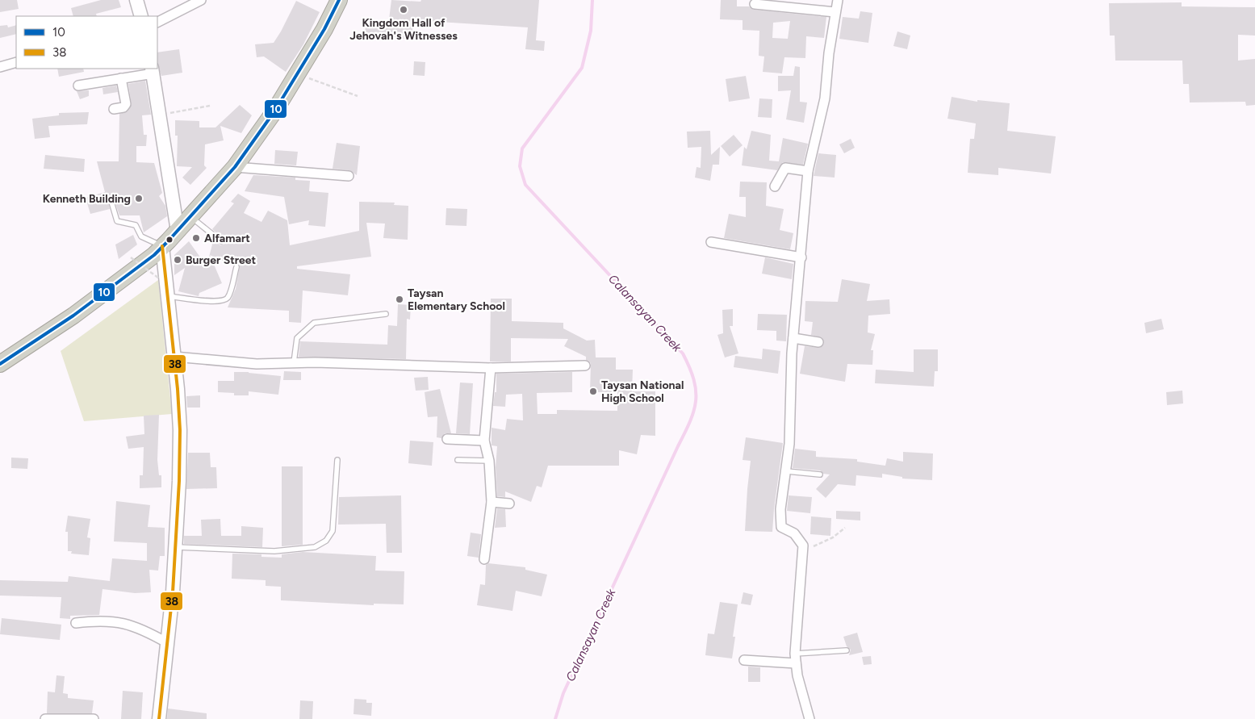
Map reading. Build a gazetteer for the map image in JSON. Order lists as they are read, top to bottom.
{
  "water": ["Calansayan Creek"],
  "places": [
    "Kingdom Hall of Jehovah's Witnesses",
    "Kenneth Building",
    "Alfamart",
    "Burger Street",
    "Taysan Elementary School",
    "Taysan National High School"
  ],
  "lines": ["transit line 10", "transit line 38"],
  "legend": ["10", "38"]
}
